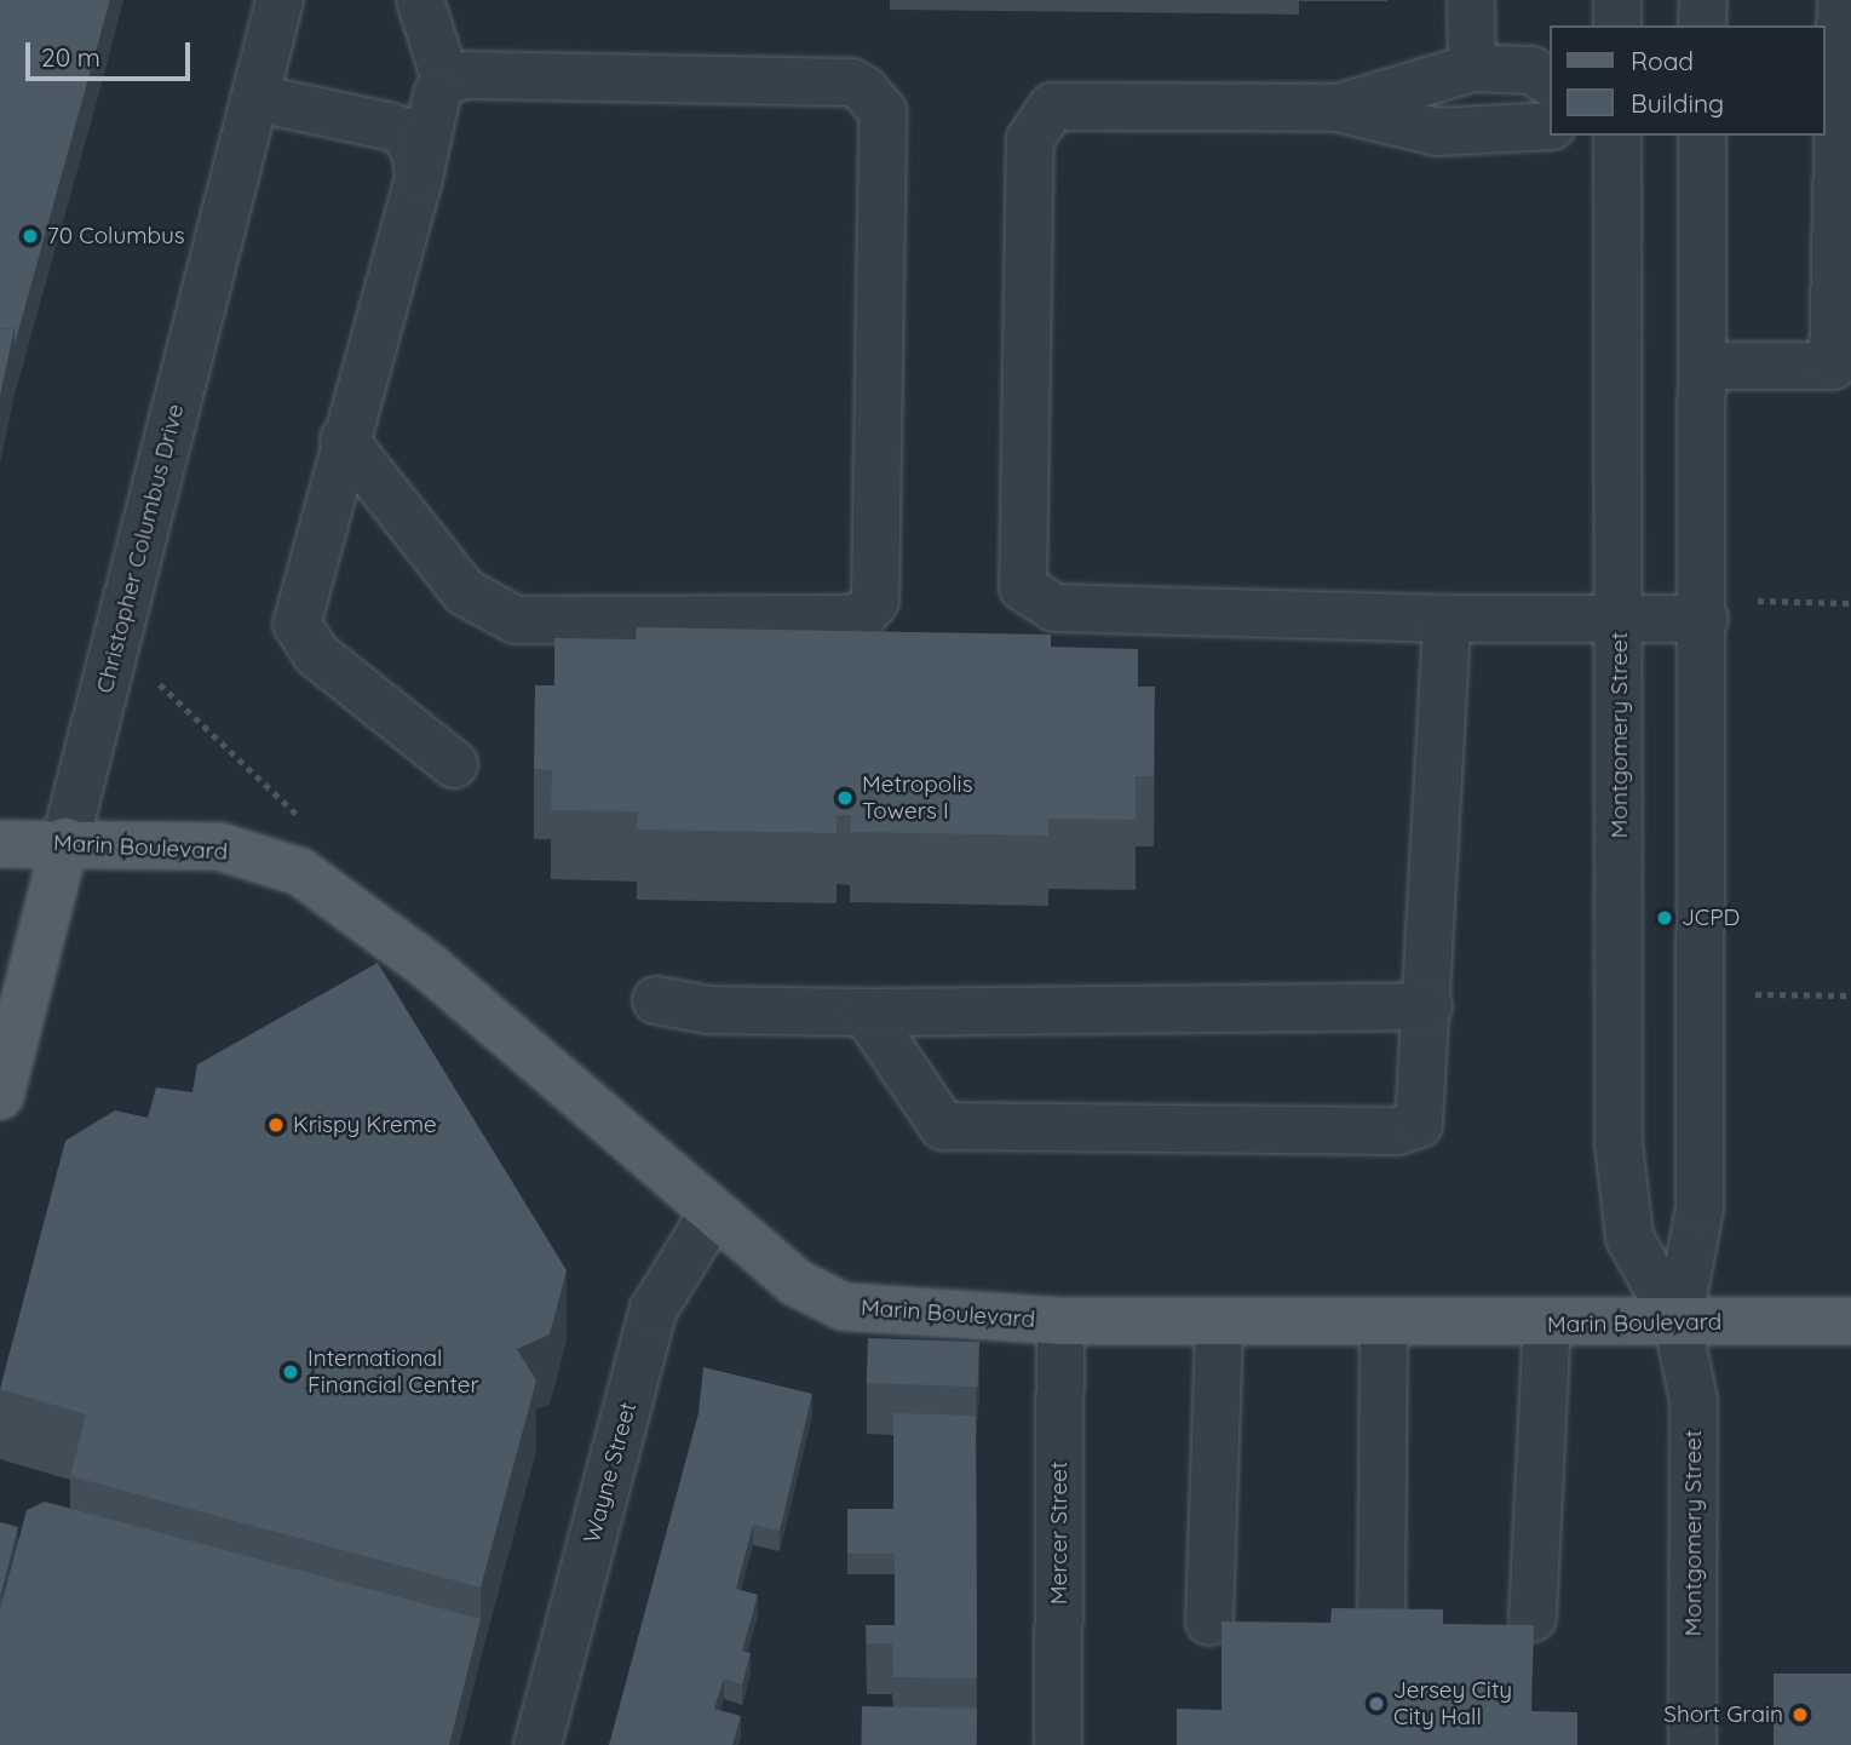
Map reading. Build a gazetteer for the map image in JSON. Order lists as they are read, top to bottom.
{
  "streets": {
    "main road": ["Christopher Columbus Drive", "Marin Boulevard"],
    "street": ["Montgomery Street", "Wayne Street", "Mercer Street"]
  },
  "crossings": [
    ["Christopher Columbus Drive", "Marin Boulevard"],
    ["Montgomery Street", "Marin Boulevard"],
    ["Marin Boulevard", "Wayne Street"],
    ["Marin Boulevard", "Mercer Street"]
  ],
  "places": [
    "70 Columbus",
    "Metropolis Towers I",
    "JCPD",
    "Krispy Kreme",
    "International Financial Center",
    "Jersey City City Hall",
    "Short Grain"
  ],
  "legend": ["Road", "Building"],
  "scale_bar": "20 m"
}
